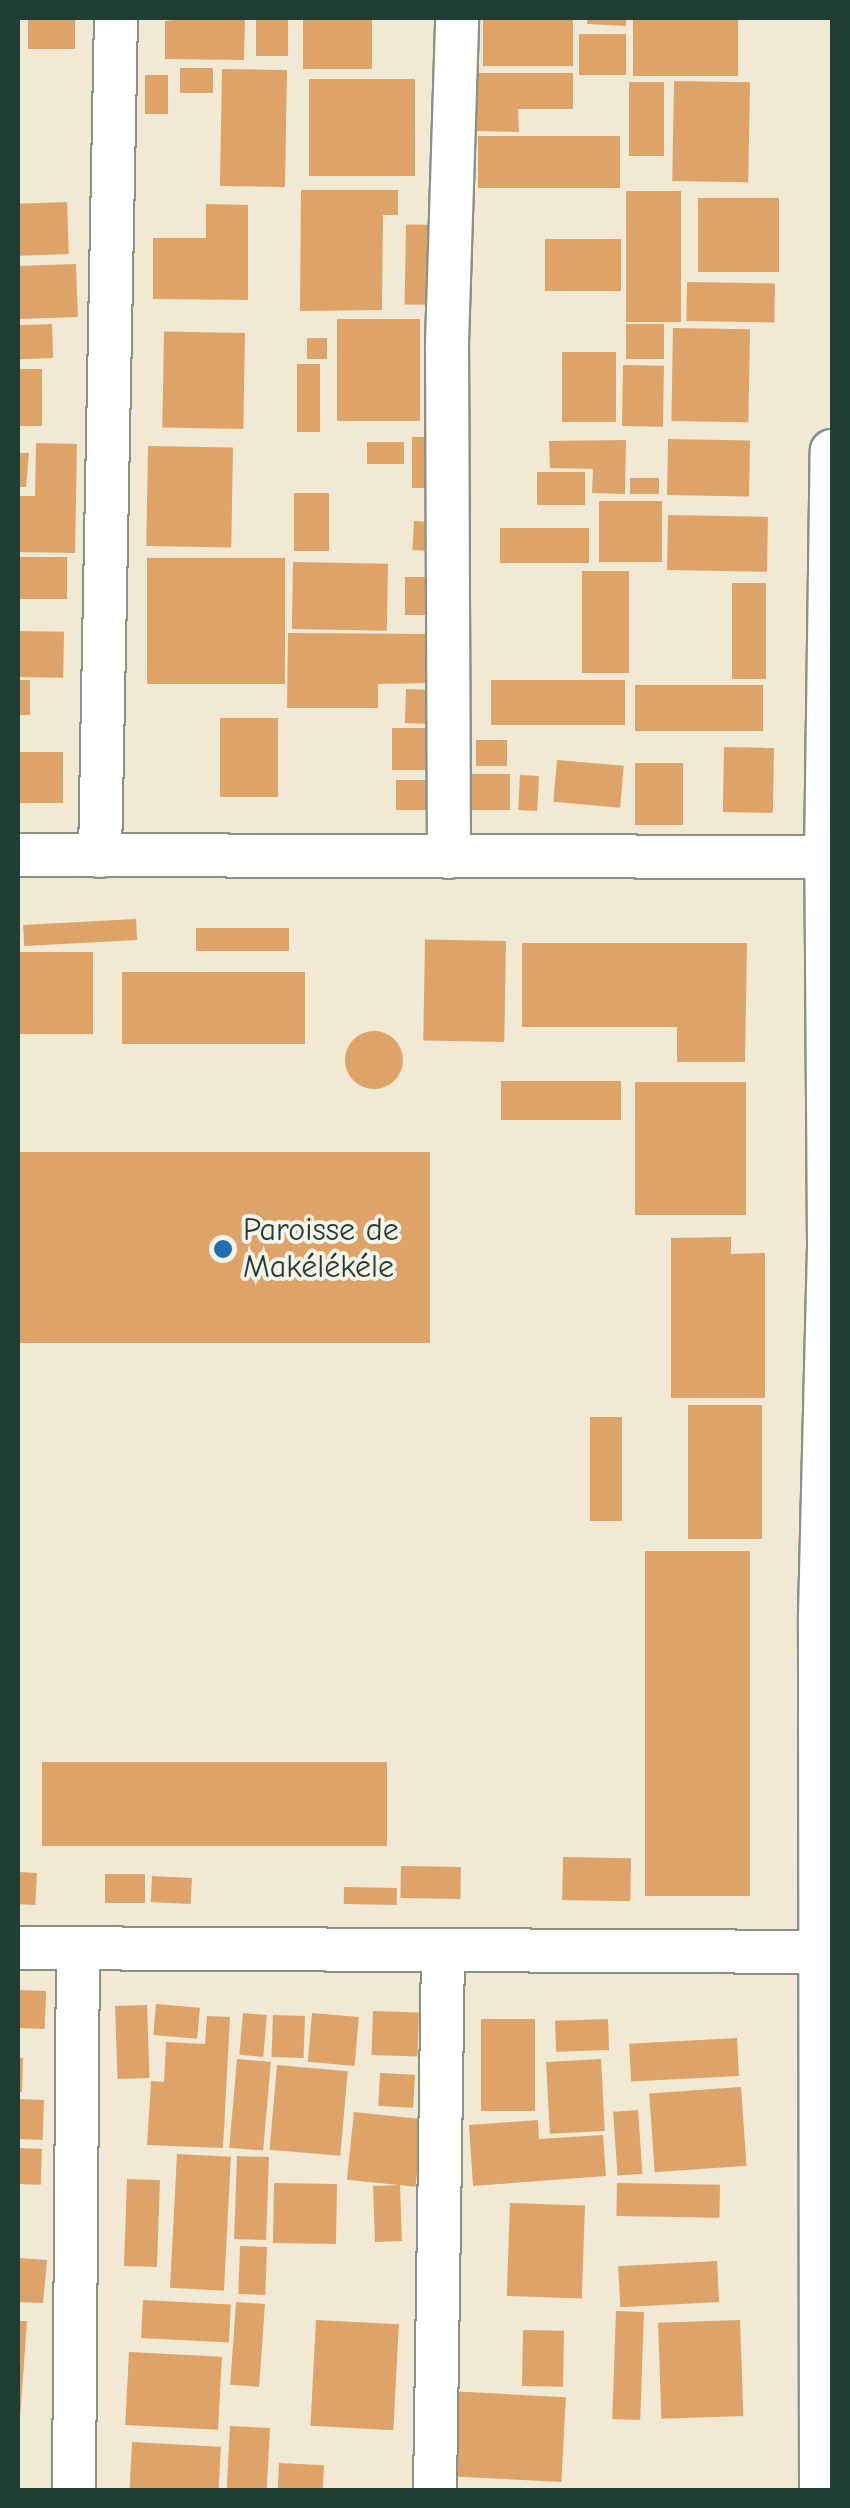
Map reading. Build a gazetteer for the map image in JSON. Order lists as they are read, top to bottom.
{
  "places": ["Paroisse de Makélékéle"]
}
